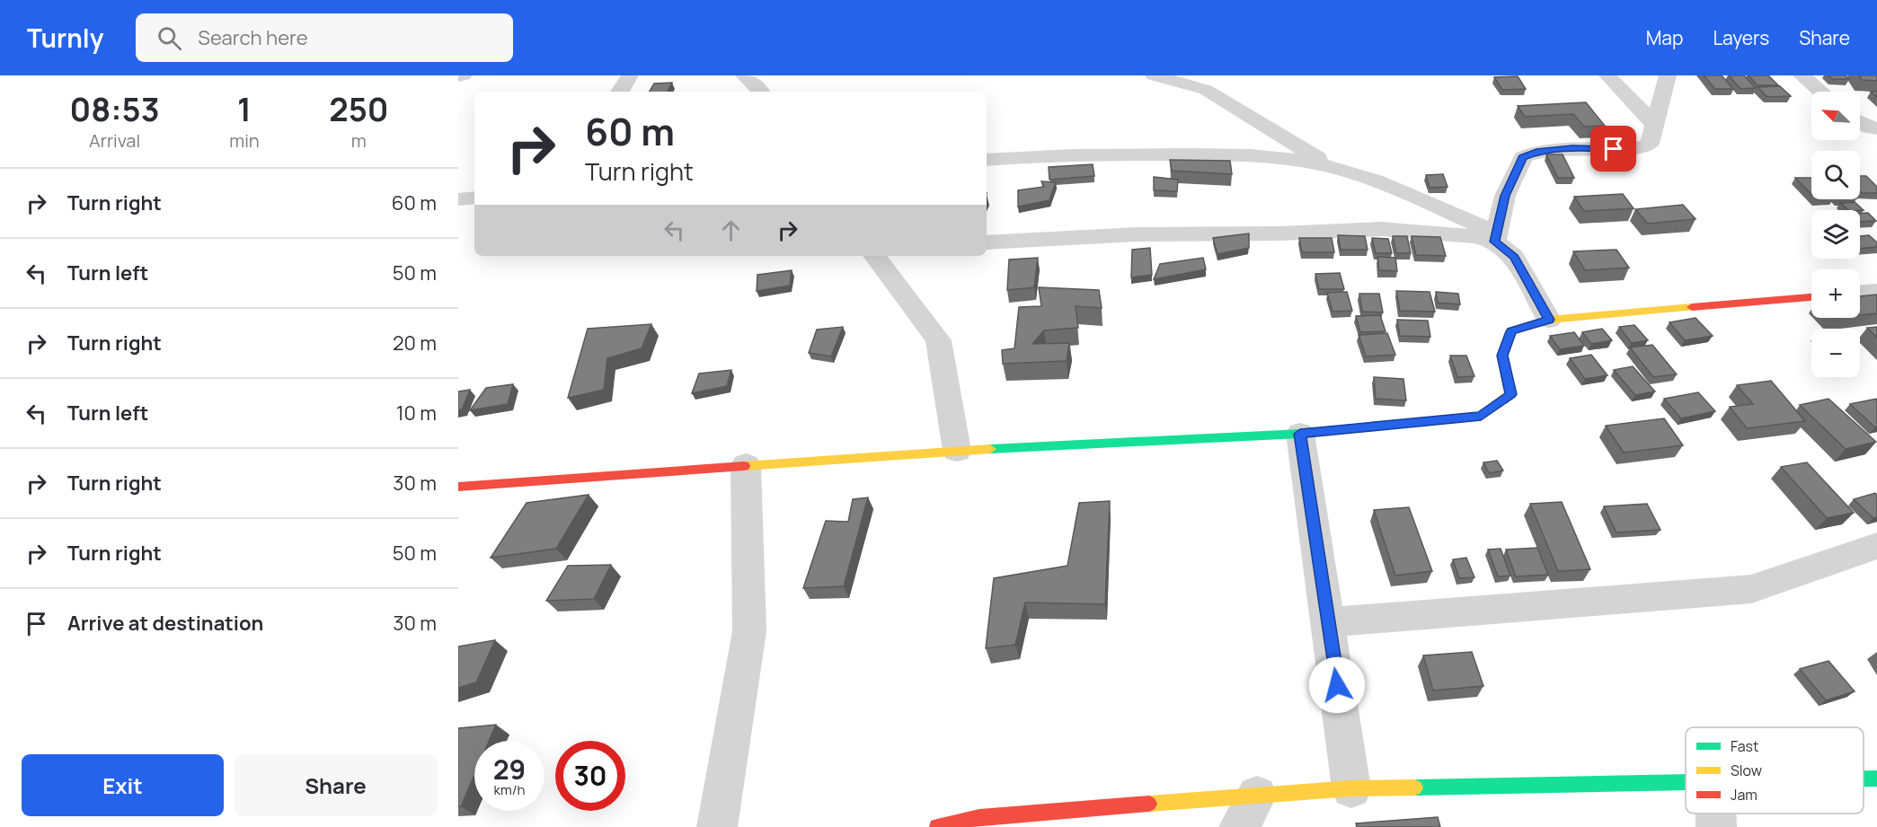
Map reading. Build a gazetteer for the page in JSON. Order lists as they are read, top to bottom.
{
  "legend": ["Fast", "Slow", "Jam"],
  "north": "top left",
  "page": {
    "header": "Turnly",
    "search": "Search here",
    "nav": ["Map", "Layers", "Share"],
    "eta": [
      "08:53",
      "Arrival",
      "1",
      "min",
      "250",
      "m"
    ],
    "map_buttons": ["+", "−"],
    "turn": ["60 m", "Turn right"],
    "list": [
      {
        "name": "Turn right",
        "value": "60 m"
      },
      {
        "name": "Turn left",
        "value": "50 m"
      },
      {
        "name": "Turn right",
        "value": "20 m"
      },
      {
        "name": "Turn left",
        "value": "10 m"
      },
      {
        "name": "Turn right",
        "value": "30 m"
      },
      {
        "name": "Turn right",
        "value": "50 m"
      },
      {
        "name": "Arrive at destination",
        "value": "30 m"
      }
    ],
    "speed": "29 km/h",
    "limit": "30",
    "buttons": ["Exit", "Share"]
  }
}
